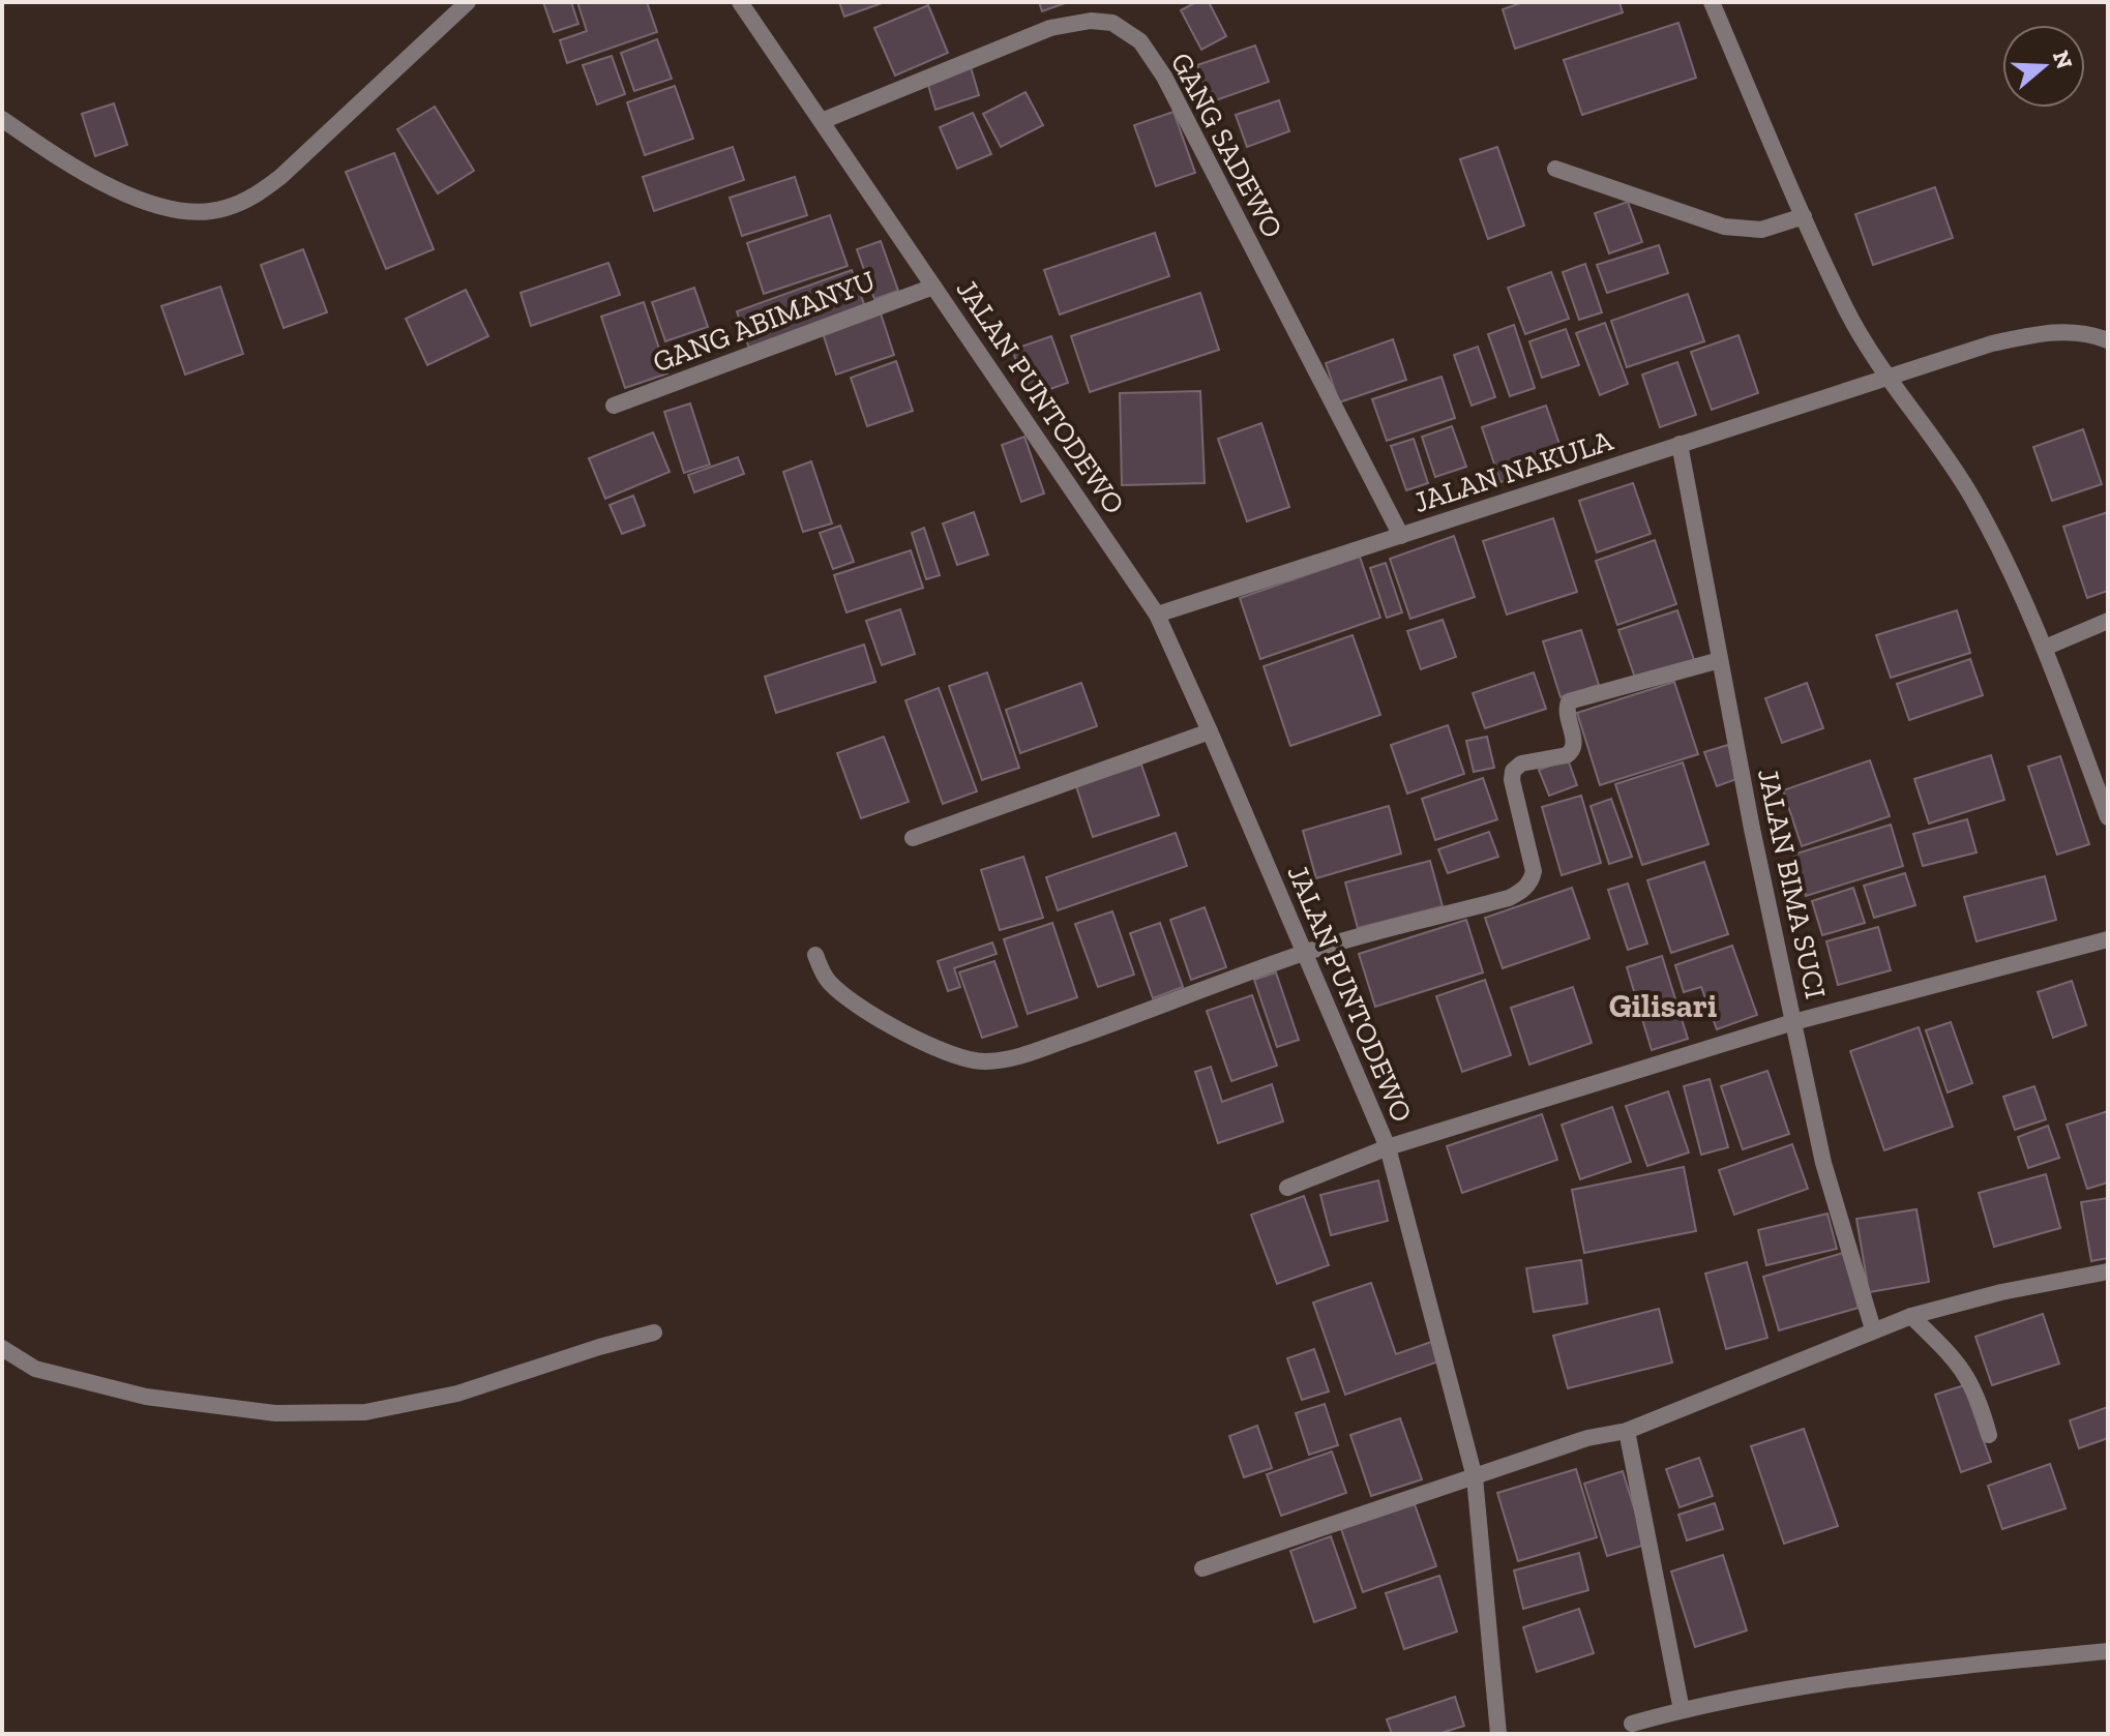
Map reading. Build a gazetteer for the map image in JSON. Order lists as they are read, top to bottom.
{
  "streets": {
    "street": [
      "GANG SADEWO",
      "GANG ABIMANYU",
      "JALAN PUNTODEWO",
      "JALAN NAKULA",
      "JALAN BIMA SUCI"
    ]
  },
  "crossings": [
    ["GANG SADEWO", "JALAN PUNTODEWO"],
    ["GANG SADEWO", "JALAN NAKULA"],
    ["GANG ABIMANYU", "JALAN PUNTODEWO"],
    ["JALAN PUNTODEWO", "JALAN NAKULA"],
    ["JALAN NAKULA", "JALAN BIMA SUCI"]
  ],
  "districts": ["Gilisari"],
  "north": "right"
}
